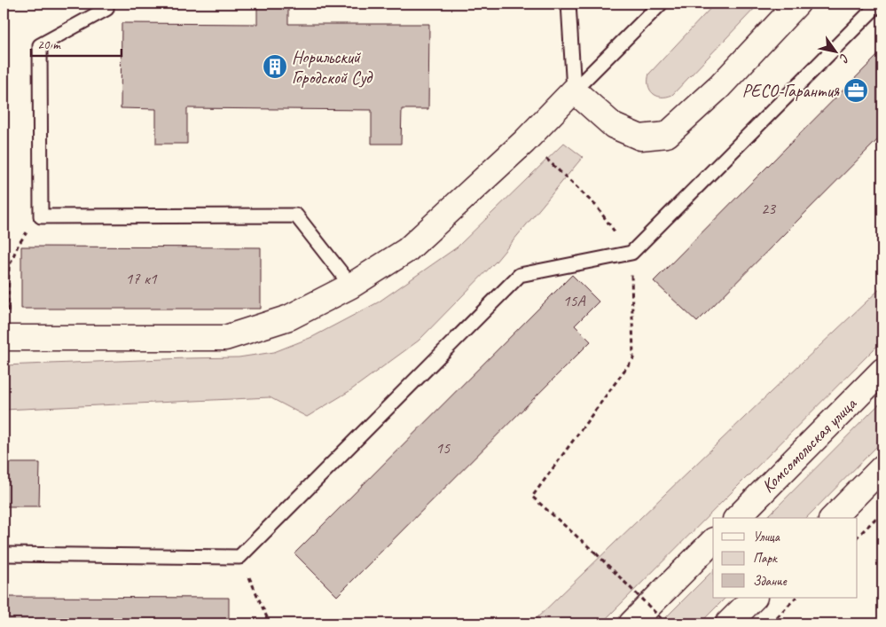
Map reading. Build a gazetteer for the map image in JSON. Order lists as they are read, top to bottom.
{
  "streets": {
    "street": ["Комсомольская улица"]
  },
  "places": {
    "building": ["Норильский Городской Суд"],
    "office": ["РЕСО-Гарантия"]
  },
  "house_numbers": [
    "23",
    "17 к1",
    "15А",
    "15"
  ],
  "legend": ["Улица", "Парк", "Здание"],
  "scale_bar": "20 m",
  "north": "bottom right"
}
